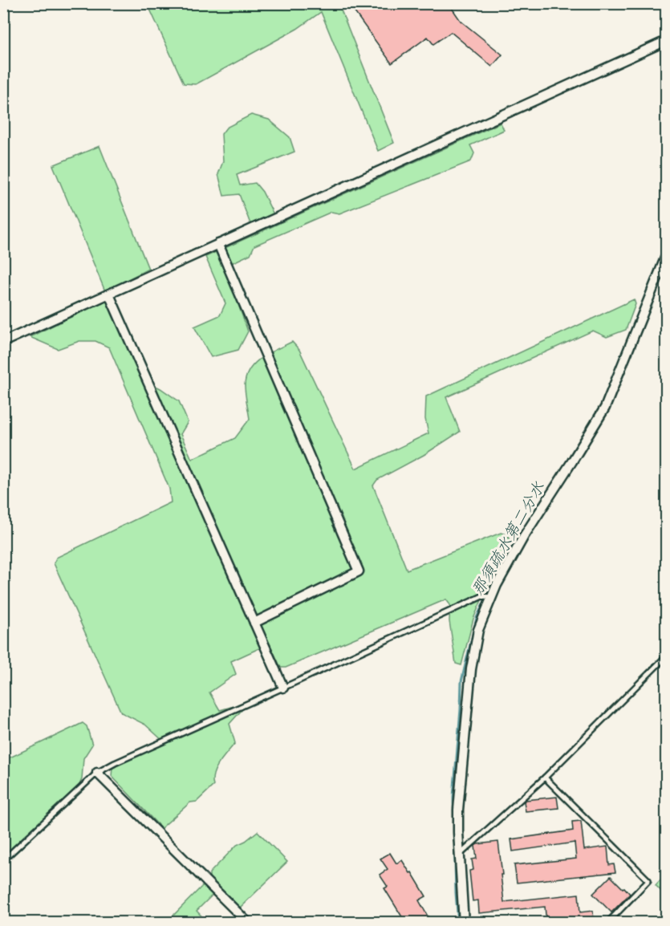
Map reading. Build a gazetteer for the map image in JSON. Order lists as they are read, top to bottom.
{
  "water": ["那須疏水第二分水"]
}
